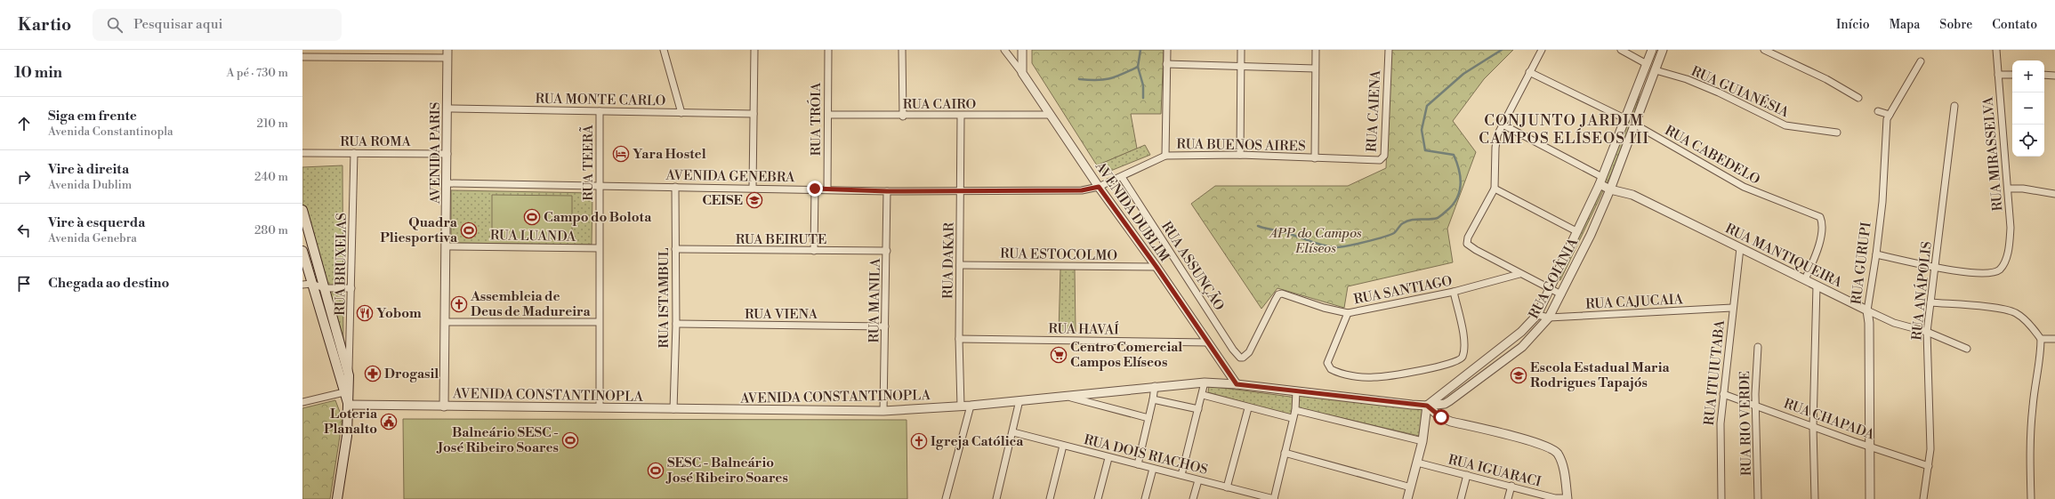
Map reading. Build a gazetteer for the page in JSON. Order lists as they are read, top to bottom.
{
  "streets": {
    "street": [
      "RUA GUIANÉSIA",
      "RUA MONTE CARLO",
      "RUA CAIRO",
      "RUA CAIENA",
      "RUA TRÓIA",
      "RUA ROMA",
      "RUA BUENOS AIRES",
      "AVENIDA PARIS",
      "RUA MIRASSELVA",
      "RUA CABEDELO",
      "RUA TEERÃ",
      "AVENIDA GENEBRA",
      "AVENIDA DUBLIM",
      "RUA LUANDA",
      "RUA BEIRUTE",
      "RUA ESTOCOLMO",
      "RUA MANTIQUEIRA",
      "RUA DAKAR",
      "RUA GURUPI",
      "RUA BRUXELAS",
      "RUA ASSUNÇÃO",
      "RUA GOIÂNIA",
      "RUA SANTIAGO",
      "RUA ANÁPOLIS",
      "RUA ISTAMBUL",
      "RUA MANILA",
      "RUA CAJUCAIA",
      "RUA VIENA",
      "RUA HAVAÍ",
      "RUA ITUIUTABA",
      "AVENIDA CONSTANTINOPLA",
      "RUA CHAPADA",
      "RUA RIO VERDE",
      "RUA DOIS RIACHOS",
      "RUA IGUARACI"
    ]
  },
  "crossings": [
    ["RUA GUIANÉSIA", "RUA GOIÂNIA"],
    ["RUA MONTE CARLO", "AVENIDA PARIS"],
    ["RUA MONTE CARLO", "RUA TEERÃ"],
    ["RUA CAIRO", "RUA TRÓIA"],
    ["RUA CAIRO", "AVENIDA DUBLIM"],
    ["RUA CAIRO", "RUA DAKAR"],
    ["RUA CAIENA", "RUA BUENOS AIRES"],
    ["RUA TRÓIA", "AVENIDA GENEBRA"],
    ["RUA ROMA", "AVENIDA PARIS"],
    ["RUA ROMA", "RUA BRUXELAS"],
    ["RUA BUENOS AIRES", "AVENIDA GENEBRA"],
    ["RUA BUENOS AIRES", "AVENIDA DUBLIM"],
    ["RUA BUENOS AIRES", "RUA ASSUNÇÃO"],
    ["AVENIDA PARIS", "AVENIDA GENEBRA"],
    ["AVENIDA PARIS", "RUA LUANDA"],
    ["AVENIDA PARIS", "AVENIDA CONSTANTINOPLA"],
    ["RUA MIRASSELVA", "RUA ANÁPOLIS"],
    ["RUA CABEDELO", "RUA MANTIQUEIRA"],
    ["RUA CABEDELO", "RUA GOIÂNIA"],
    ["RUA TEERÃ", "AVENIDA GENEBRA"],
    ["RUA TEERÃ", "RUA LUANDA"],
    ["RUA TEERÃ", "AVENIDA CONSTANTINOPLA"],
    ["AVENIDA GENEBRA", "AVENIDA DUBLIM"],
    ["AVENIDA GENEBRA", "RUA DAKAR"],
    ["AVENIDA GENEBRA", "RUA ISTAMBUL"],
    ["AVENIDA GENEBRA", "RUA MANILA"],
    ["AVENIDA DUBLIM", "RUA ESTOCOLMO"],
    ["AVENIDA DUBLIM", "RUA HAVAÍ"],
    ["AVENIDA DUBLIM", "AVENIDA CONSTANTINOPLA"],
    ["RUA BEIRUTE", "RUA ISTAMBUL"],
    ["RUA BEIRUTE", "RUA MANILA"],
    ["RUA ESTOCOLMO", "RUA DAKAR"],
    ["RUA MANTIQUEIRA", "RUA GURUPI"],
    ["RUA MANTIQUEIRA", "RUA GOIÂNIA"],
    ["RUA MANTIQUEIRA", "RUA ANÁPOLIS"],
    ["RUA MANTIQUEIRA", "RUA ITUIUTABA"],
    ["RUA DAKAR", "RUA HAVAÍ"],
    ["RUA DAKAR", "AVENIDA CONSTANTINOPLA"],
    ["RUA GURUPI", "RUA CHAPADA"],
    ["RUA ASSUNÇÃO", "RUA SANTIAGO"],
    ["RUA GOIÂNIA", "RUA CAJUCAIA"],
    ["RUA GOIÂNIA", "AVENIDA CONSTANTINOPLA"],
    ["RUA ANÁPOLIS", "RUA CHAPADA"],
    ["RUA ISTAMBUL", "RUA VIENA"],
    ["RUA ISTAMBUL", "AVENIDA CONSTANTINOPLA"],
    ["RUA MANILA", "RUA VIENA"],
    ["RUA MANILA", "AVENIDA CONSTANTINOPLA"],
    ["RUA CAJUCAIA", "RUA ITUIUTABA"],
    ["RUA ITUIUTABA", "RUA CHAPADA"],
    ["RUA CHAPADA", "RUA RIO VERDE"]
  ],
  "districts": ["CONJUNTO JARDIM CAMPOS ELÍSEOS III"],
  "parks": ["APP do Campos Elíseos"],
  "places": {
    "hotel": ["Yara Hostel"],
    "school or university": ["CEISE", "Escola Estadual Maria Rodrigues Tapajós"],
    "sports": [
      "Campo do Bolota",
      "Quadra Pliesportiva",
      "Balneário SESC - José Ribeiro Soares",
      "SESC - Balneário José Ribeiro Soares"
    ],
    "church": ["Assembleia de Deus de Madureira", "Igreja Católica"],
    "restaurant": ["Yobom"],
    "supermarket": ["Centro Comercial Campos Elíseos"],
    "pharmacy": ["Drogasil"],
    "public building": ["Loteria Planalto"]
  },
  "page": {
    "header": "Kartio",
    "search": "Pesquisar aqui",
    "nav": [
      "Início",
      "Mapa",
      "Sobre",
      "Contato"
    ],
    "heading": ["10 min", "A pé · 730 m"],
    "map_buttons": ["+", "−"],
    "list": [
      ["Siga em frente", "Avenida Constantinopla", "210 m"],
      ["Vire à direita", "Avenida Dublim", "240 m"],
      ["Vire à esquerda", "Avenida Genebra", "280 m"],
      "Chegada ao destino"
    ]
  }
}
